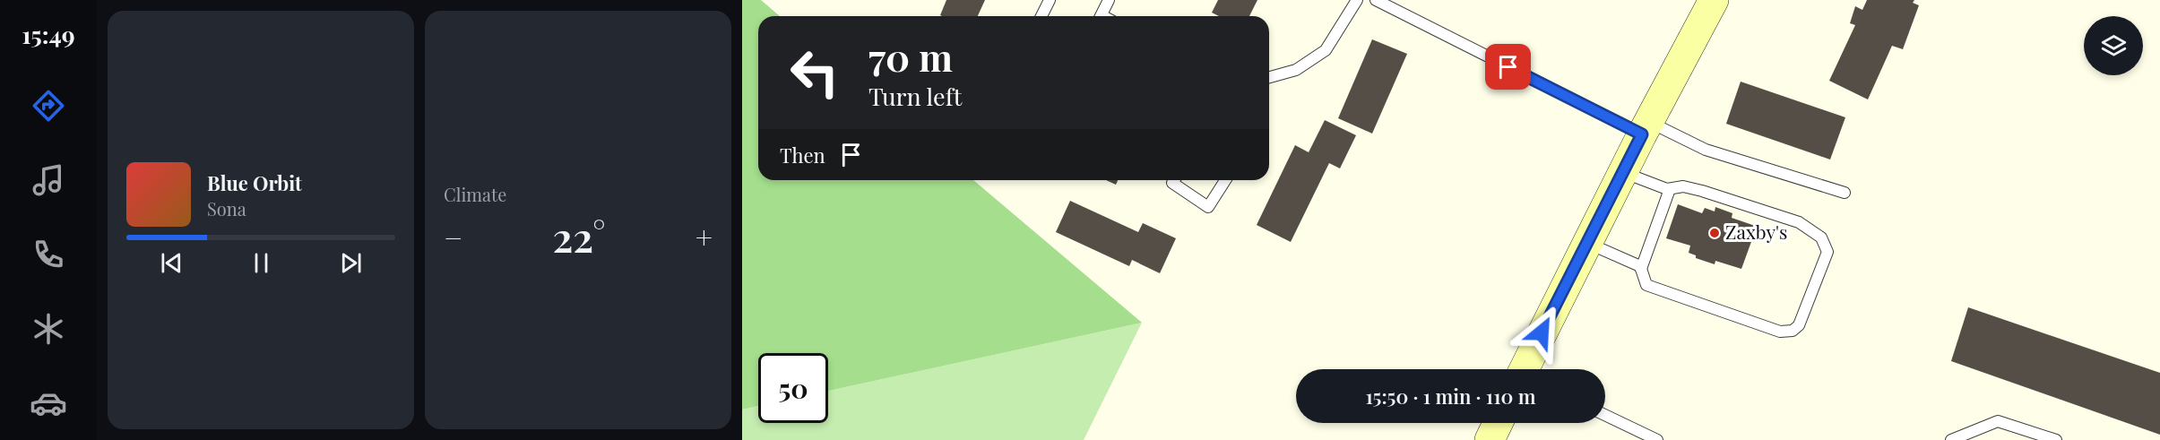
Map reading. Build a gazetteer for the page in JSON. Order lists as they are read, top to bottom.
{
  "places": ["Zaxby's"],
  "page": {
    "tabs": "15:49",
    "tile": "Climate",
    "turn": ["70 m", "Turn left"],
    "then": "Then",
    "song": ["Blue Orbit", "Sona"],
    "heat": ["−", "22°", "+"],
    "limit": "50",
    "trip": "15:50 · 1 min · 110 m"
  }
}
